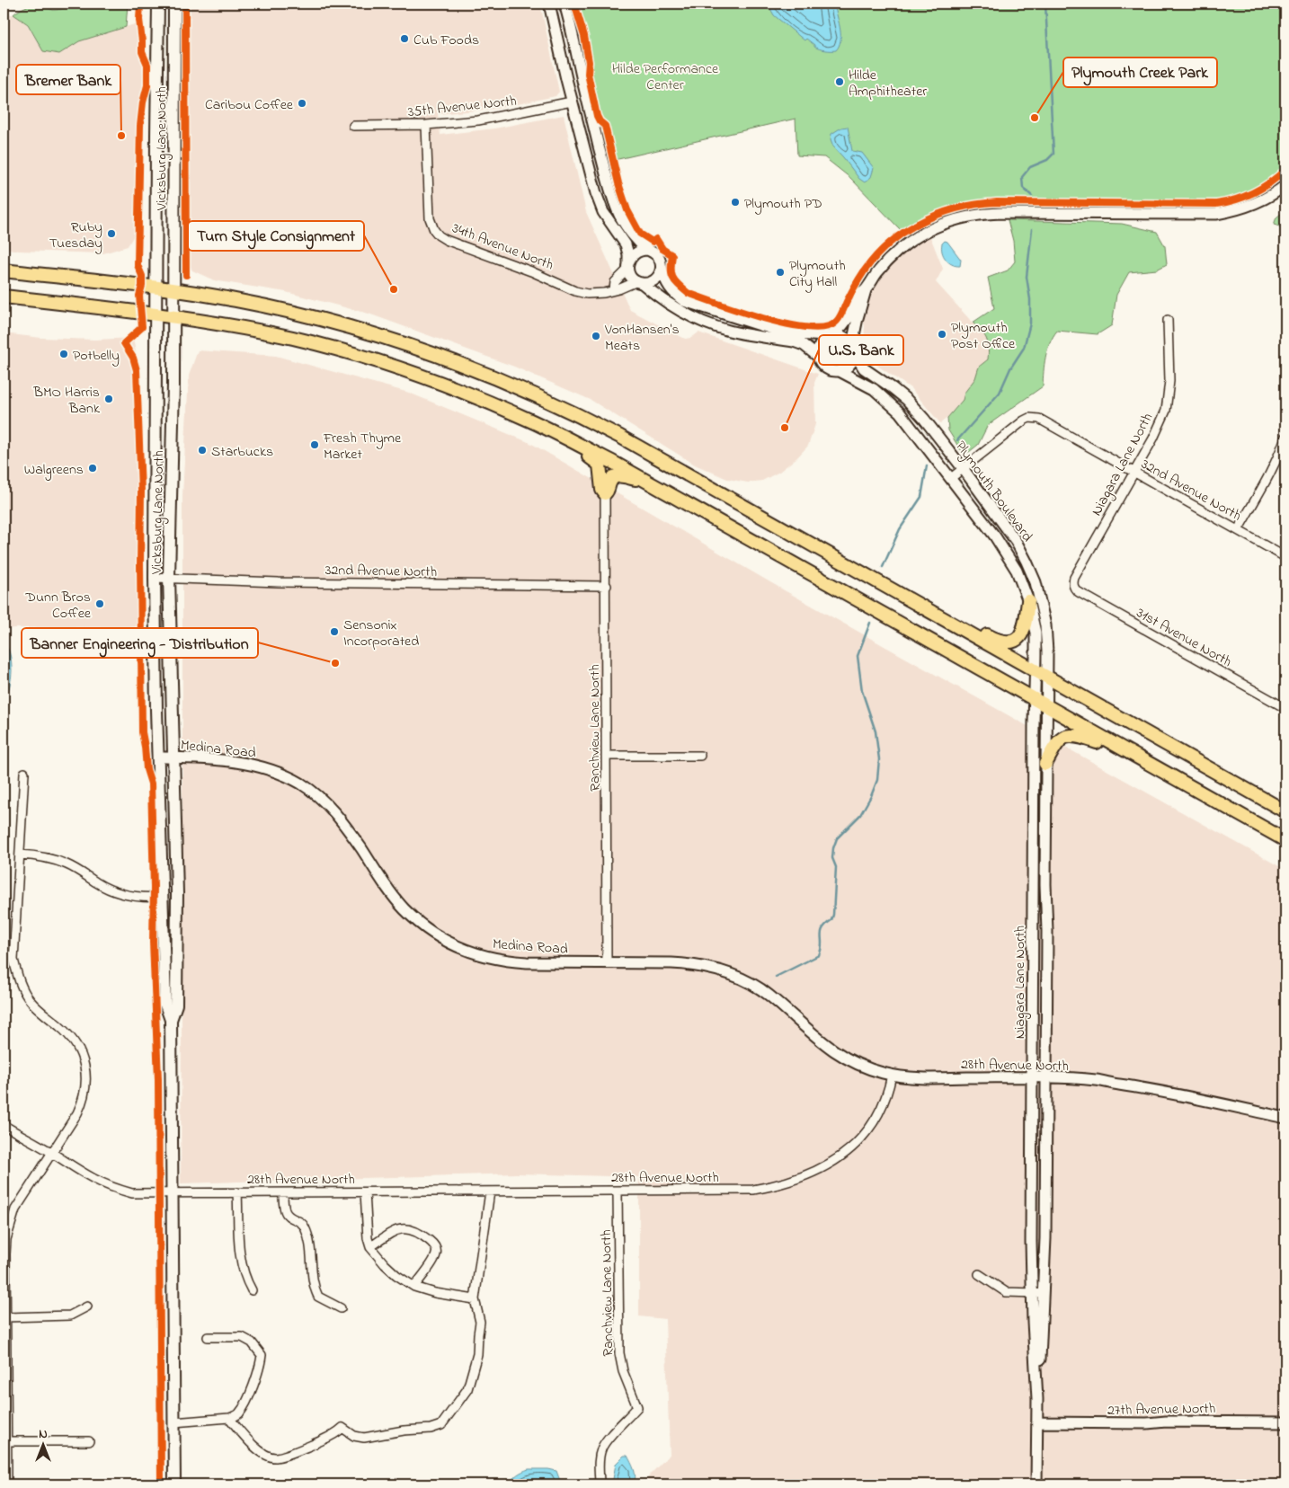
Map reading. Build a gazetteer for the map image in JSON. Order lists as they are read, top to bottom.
{
  "streets": {
    "main road": ["Vicksburg Lane North"],
    "street": [
      "35th Avenue North",
      "34th Avenue North",
      "Niagara Lane North",
      "32nd Avenue North",
      "Plymouth Boulevard",
      "31st Avenue North",
      "Ranchview Lane North",
      "Medina Road",
      "28th Avenue North",
      "27th Avenue North"
    ]
  },
  "crossings": [
    ["35th Avenue North", "34th Avenue North"],
    ["Vicksburg Lane North", "32nd Avenue North"],
    ["Vicksburg Lane North", "Medina Road"],
    ["Vicksburg Lane North", "28th Avenue North"],
    ["Niagara Lane North", "32nd Avenue North"],
    ["Niagara Lane North", "Plymouth Boulevard"],
    ["Niagara Lane North", "31st Avenue North"],
    ["Niagara Lane North", "28th Avenue North"],
    ["Niagara Lane North", "27th Avenue North"],
    ["32nd Avenue North", "Plymouth Boulevard"],
    ["32nd Avenue North", "Ranchview Lane North"],
    ["Ranchview Lane North", "Medina Road"],
    ["Ranchview Lane North", "28th Avenue North"],
    ["Medina Road", "28th Avenue North"]
  ],
  "parks": ["Hilde Performance Center"],
  "places": [
    "Cub Foods",
    "Hilde Amphitheater",
    "Caribou Coffee",
    "Plymouth Creek Park",
    "Bremer Bank",
    "Plymouth PD",
    "Ruby Tuesday",
    "Plymouth City Hall",
    "Turn Style Consignment",
    "Plymouth Post Office",
    "VonHansen's Meats",
    "Potbelly",
    "BMO Harris Bank",
    "U.S. Bank",
    "Fresh Thyme Market",
    "Starbucks",
    "Walgreens",
    "Dunn Bros Coffee",
    "Sensonix Incorporated",
    "Banner Engineering - Distribution"
  ],
  "north": "top"
}
